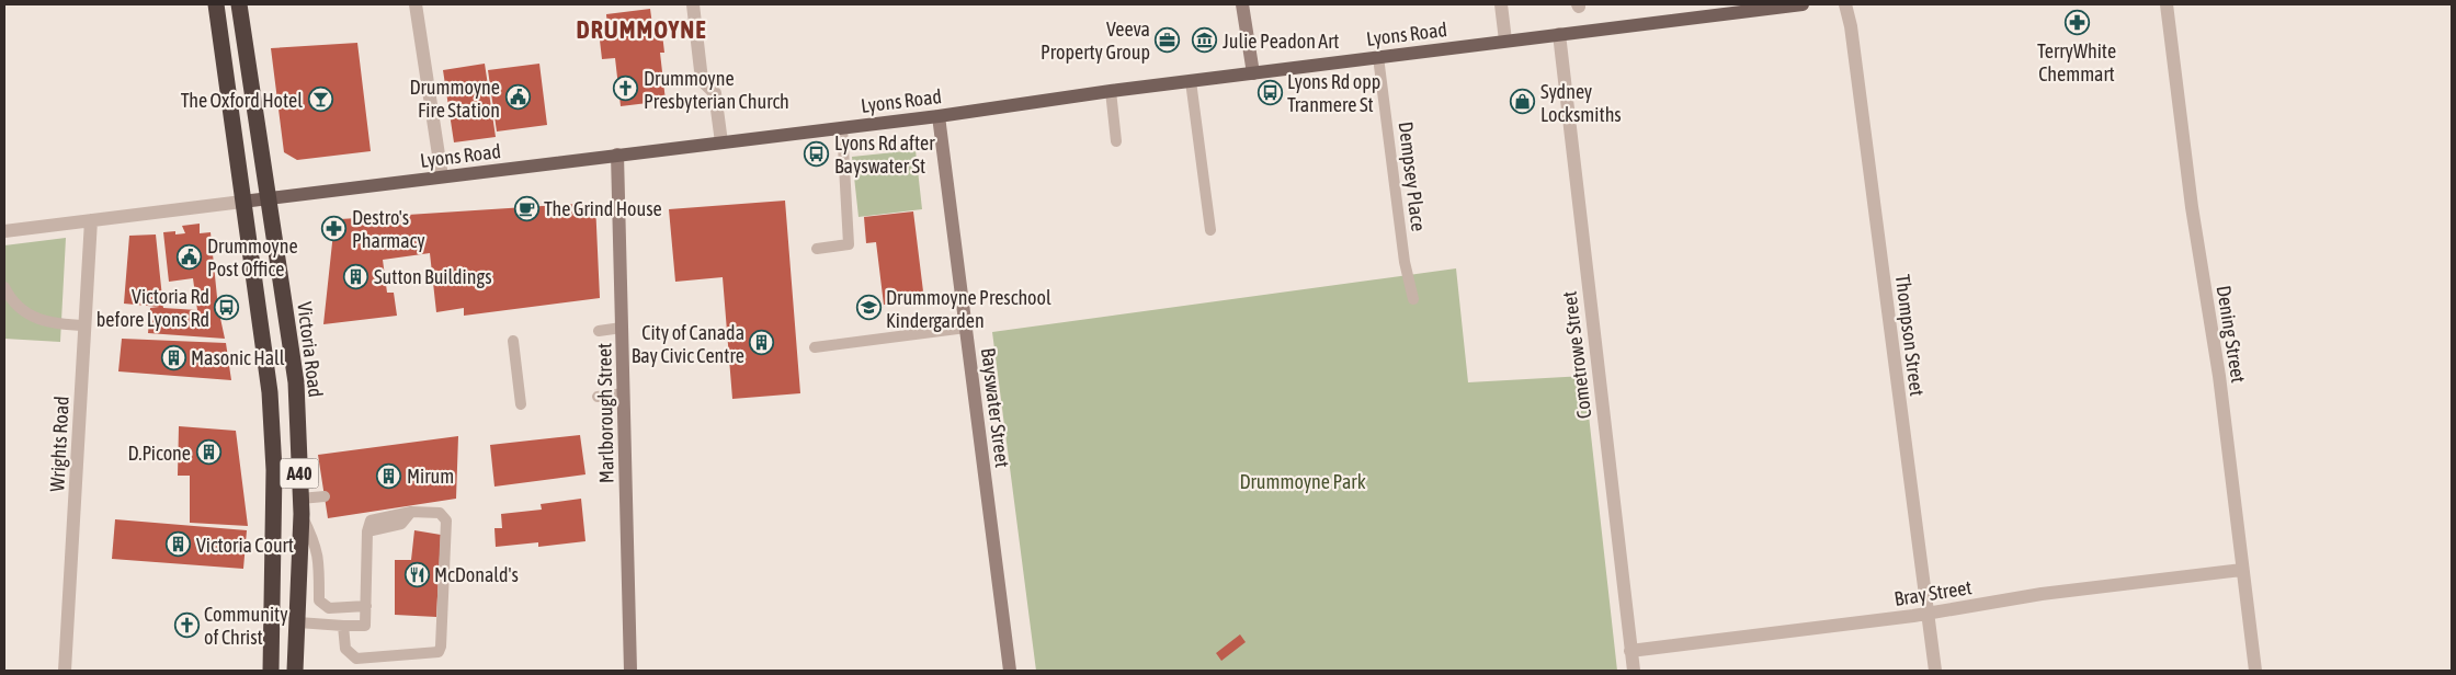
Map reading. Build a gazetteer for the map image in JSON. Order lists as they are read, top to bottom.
{
  "streets": {
    "highway": ["Victoria Road", "A40"],
    "main road": ["Lyons Road"],
    "street": [
      "Dening Street",
      "Thompson Street",
      "Cometrowe Street",
      "Bayswater Street",
      "Marlborough Street",
      "Wrights Road",
      "Bray Street"
    ],
    "lane": ["Dempsey Place"]
  },
  "crossings": [
    ["Lyons Road", "Dempsey Place"],
    ["Lyons Road", "Victoria Road"],
    ["Lyons Road", "Cometrowe Street"],
    ["Lyons Road", "Bayswater Street"],
    ["Lyons Road", "Marlborough Street"],
    ["Lyons Road", "Wrights Road"],
    ["Lyons Road", "A40"],
    ["Dening Street", "Bray Street"],
    ["Thompson Street", "Bray Street"],
    ["Cometrowe Street", "Bray Street"]
  ],
  "districts": ["DRUMMOYNE"],
  "parks": ["Drummoyne Park"],
  "places": {
    "pharmacy": ["TerryWhite Chemmart", "Destro's Pharmacy"],
    "office": ["Veeva Property Group"],
    "museum": ["Julie Peadon Art"],
    "church": ["Drummoyne Presbyterian Church", "Community of Christ"],
    "bus stop": ["Lyons Rd opp Tranmere St", "Lyons Rd after Bayswater St", "Victoria Rd before Lyons Rd"],
    "public building": ["Drummoyne Fire Station", "Drummoyne Post Office"],
    "bar": ["The Oxford Hotel"],
    "shop": ["Sydney Locksmiths"],
    "cafe": ["The Grind House"],
    "building": [
      "Sutton Buildings",
      "City of Canada Bay Civic Centre",
      "Masonic Hall",
      "D.Picone",
      "Mirum",
      "Victoria Court"
    ],
    "school or university": ["Drummoyne Preschool Kindergarden"],
    "restaurant": ["McDonald's"]
  }
}
